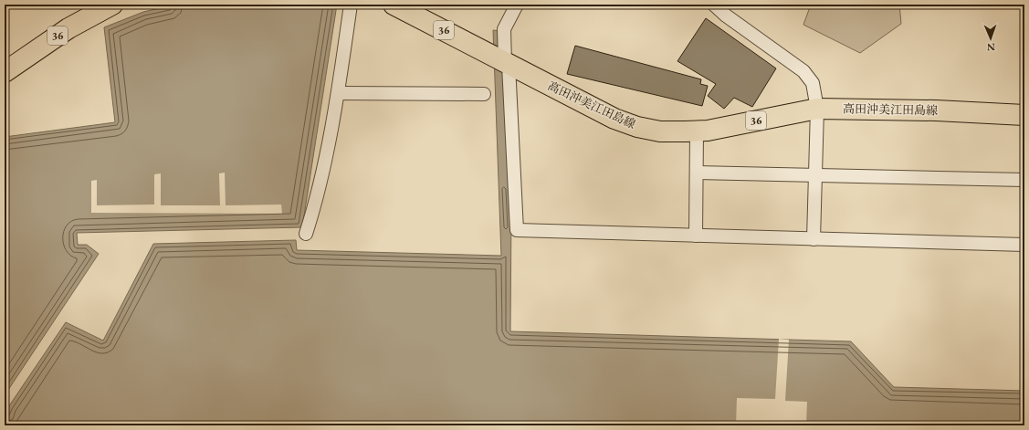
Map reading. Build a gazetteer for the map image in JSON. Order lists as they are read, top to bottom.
{
  "streets": {
    "main road": ["36", "高田沖美江田島線"]
  },
  "north": "bottom"
}
